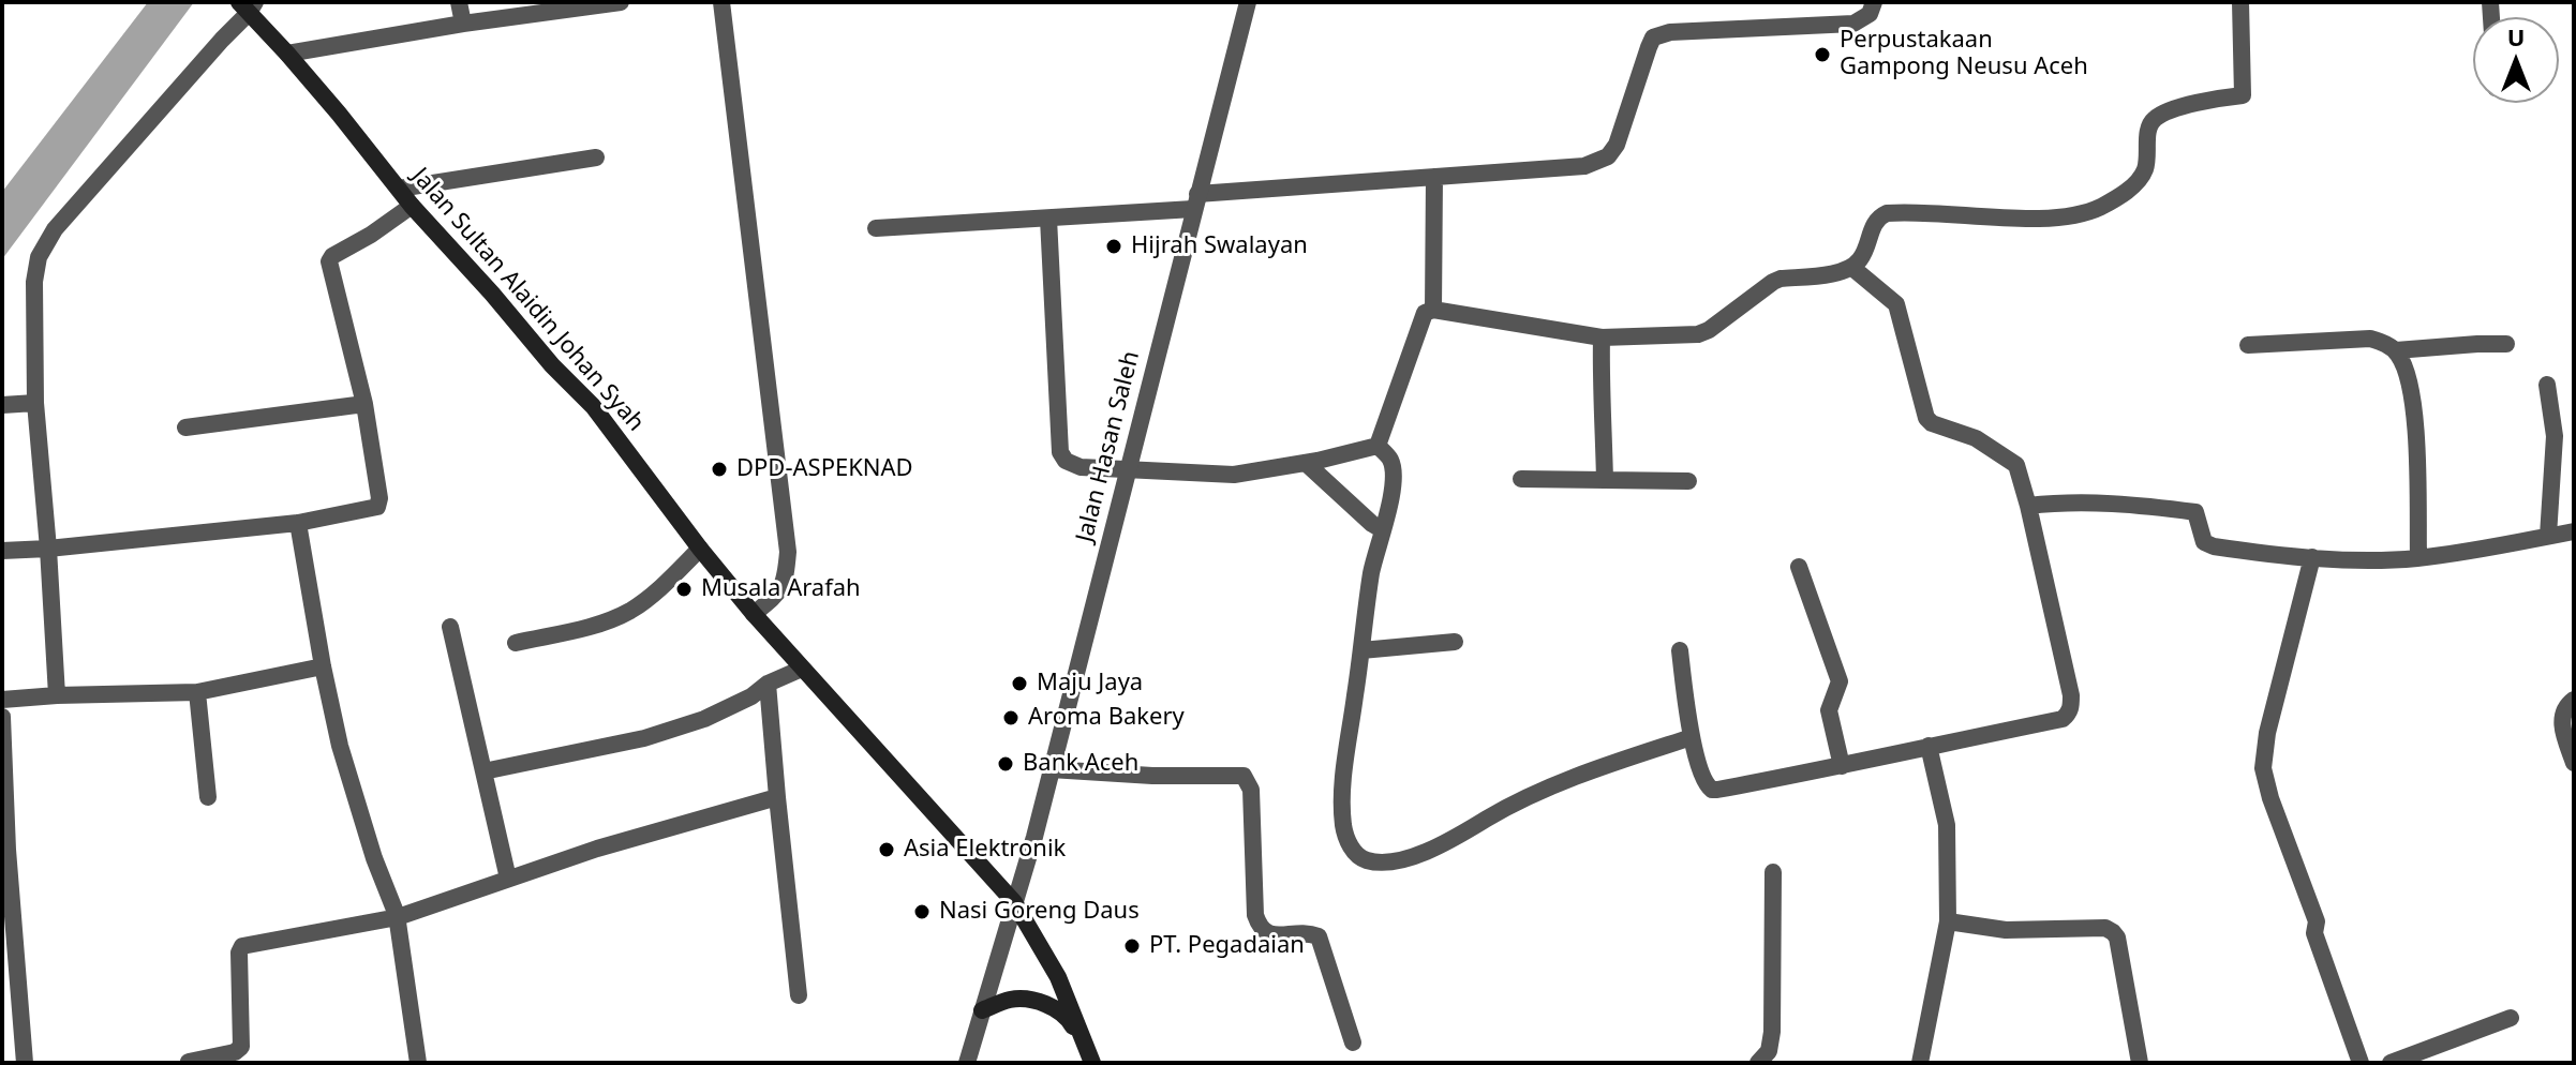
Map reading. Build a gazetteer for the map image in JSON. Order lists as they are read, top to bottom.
{
  "streets": {
    "main road": ["Jalan Sultan Alaidin Johan Syah"],
    "street": ["Jalan Hasan Saleh"]
  },
  "crossings": [
    ["Jalan Sultan Alaidin Johan Syah", "Jalan Hasan Saleh"]
  ],
  "places": [
    "Perpustakaan Gampong Neusu Aceh",
    "Hijrah Swalayan",
    "DPD-ASPEKNAD",
    "Musala Arafah",
    "Maju Jaya",
    "Aroma Bakery",
    "Bank Aceh",
    "Asia Elektronik",
    "Nasi Goreng Daus",
    "PT. Pegadaian"
  ],
  "north": "top"
}
